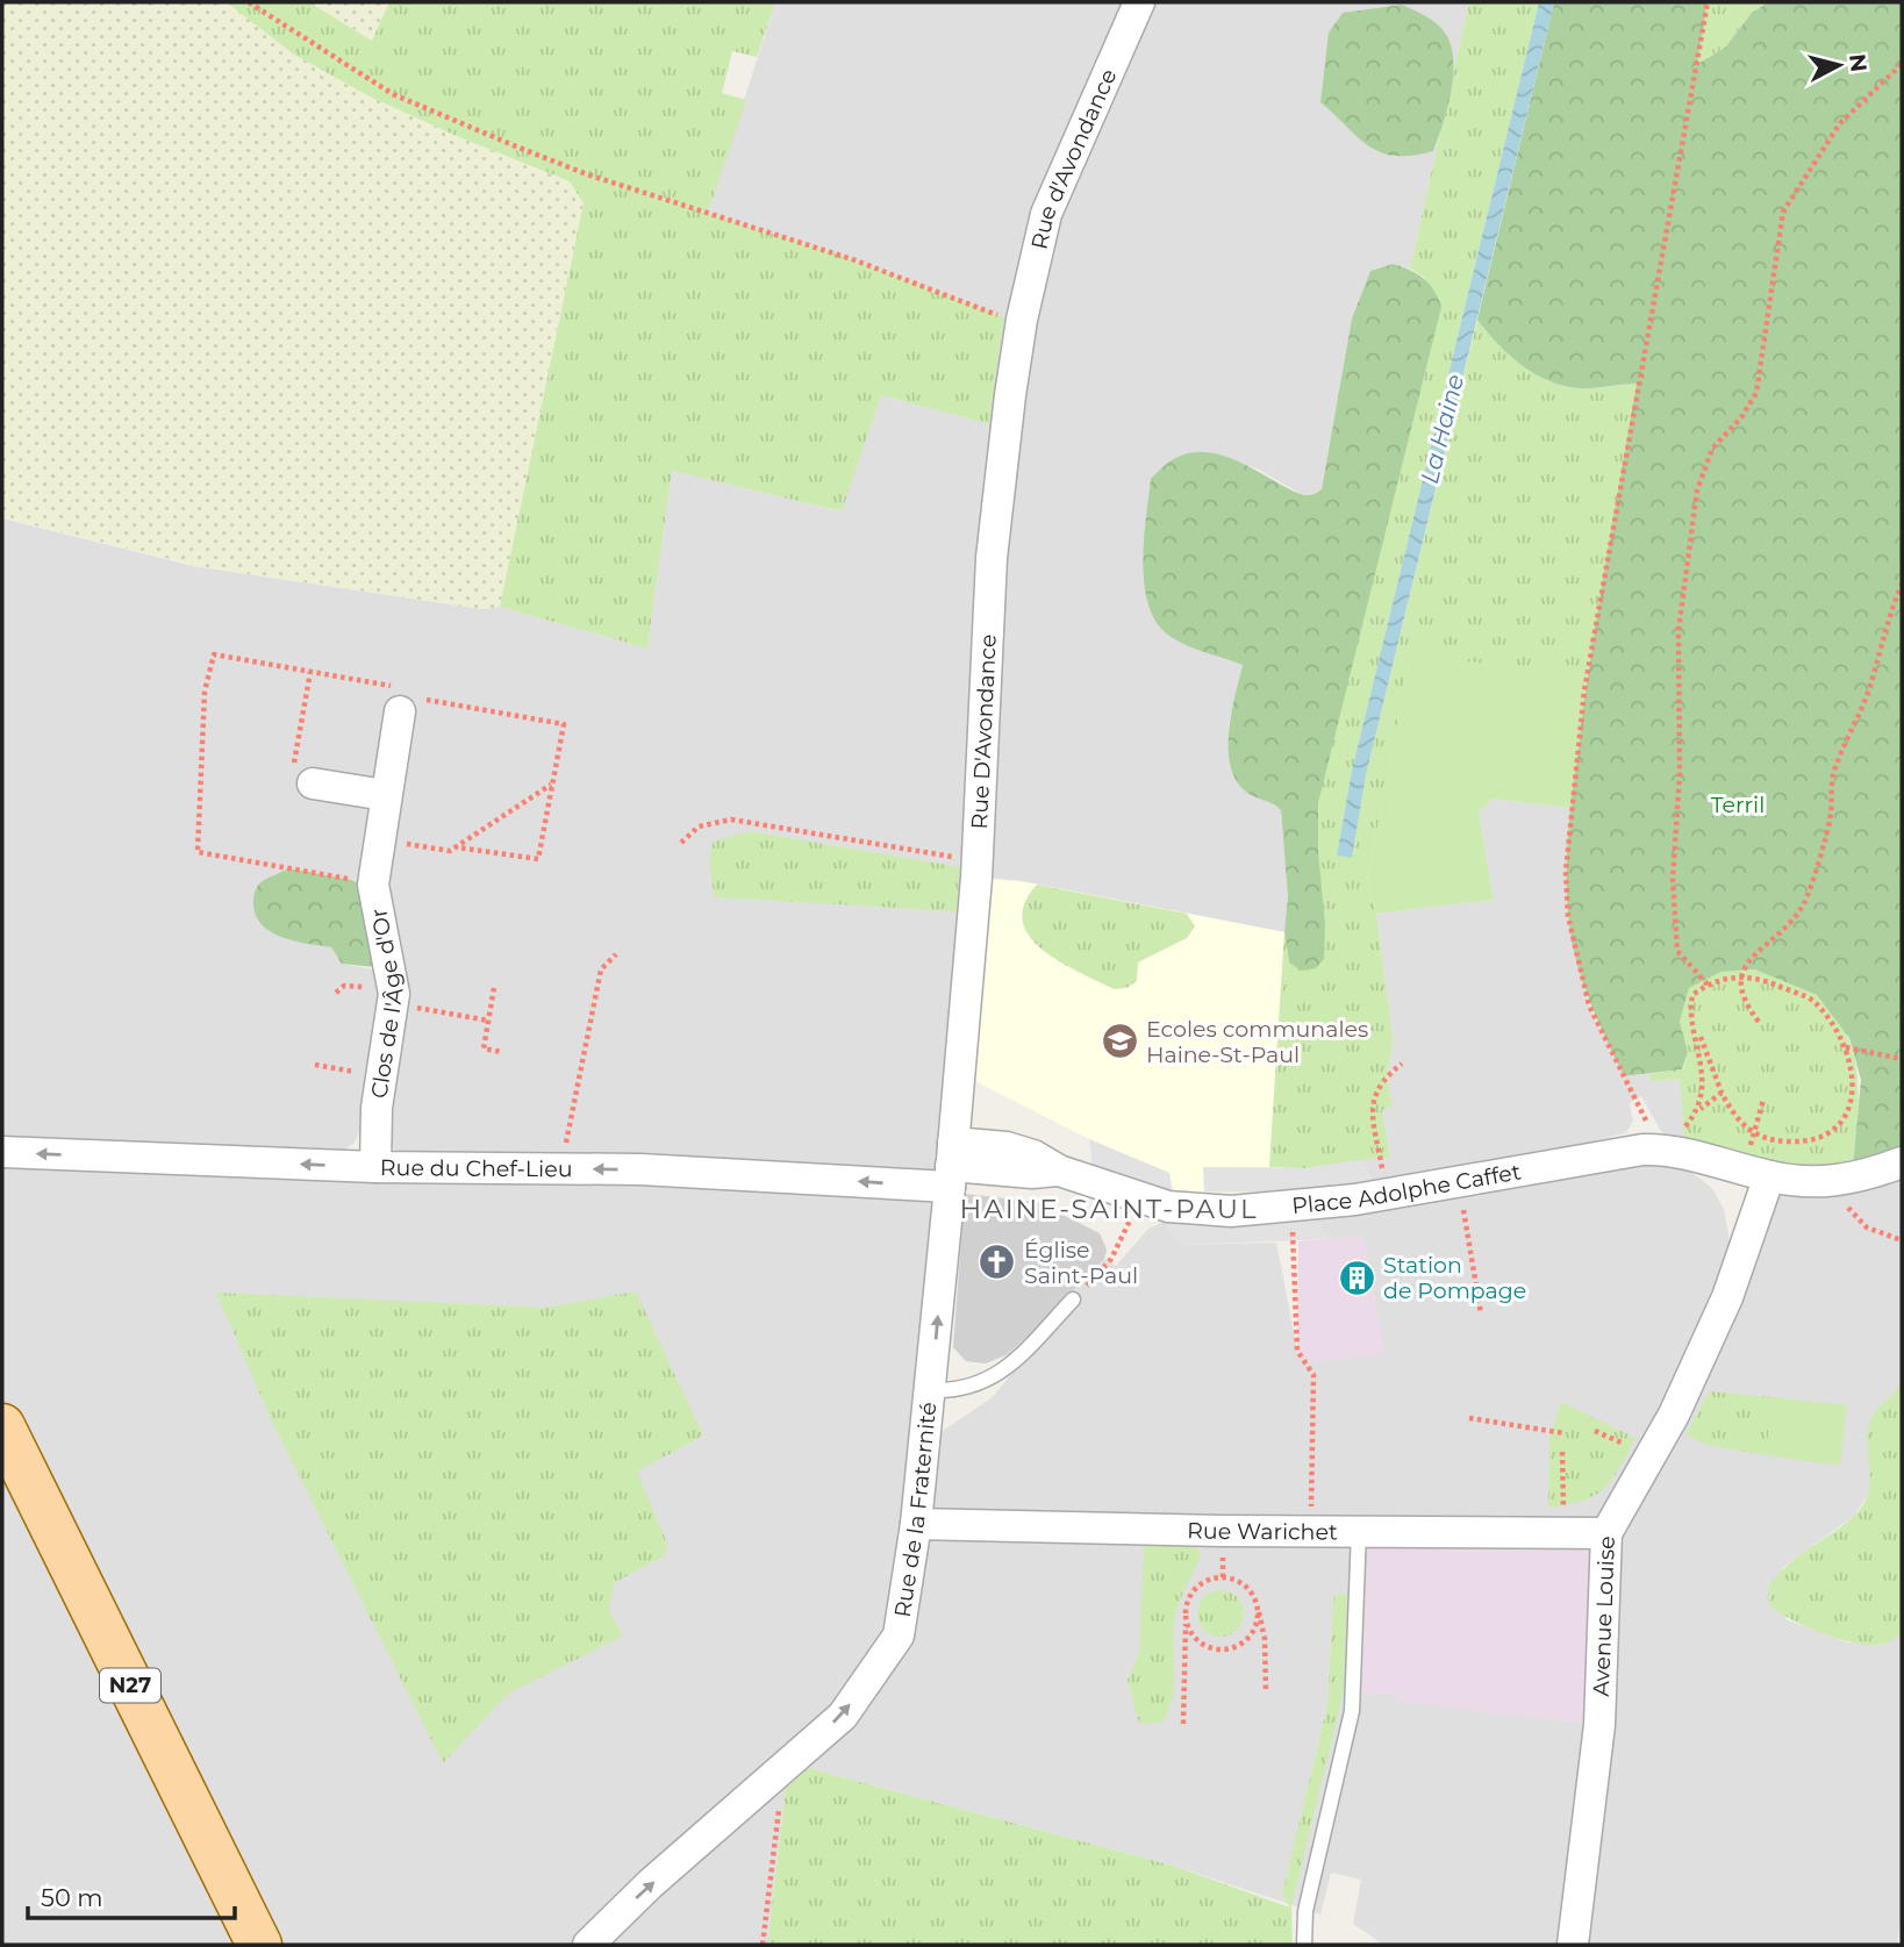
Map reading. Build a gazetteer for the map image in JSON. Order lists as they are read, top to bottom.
{
  "streets": {
    "main road": ["N27"],
    "street": [
      "Rue d'Avondance",
      "Rue D'Avondance",
      "Clos de l'Âge d'Or",
      "Rue du Chef-Lieu",
      "Place Adolphe Caffet",
      "Rue de la Fraternité",
      "Rue Warichet",
      "Avenue Louise"
    ]
  },
  "crossings": [
    ["Rue d'Avondance", "Rue D'Avondance"],
    ["Rue D'Avondance", "Rue du Chef-Lieu"],
    ["Rue D'Avondance", "Place Adolphe Caffet"],
    ["Rue D'Avondance", "Rue de la Fraternité"],
    ["Clos de l'Âge d'Or", "Rue du Chef-Lieu"],
    ["Rue du Chef-Lieu", "Place Adolphe Caffet"],
    ["Rue du Chef-Lieu", "Rue de la Fraternité"],
    ["Place Adolphe Caffet", "Rue de la Fraternité"],
    ["Place Adolphe Caffet", "Avenue Louise"],
    ["Rue de la Fraternité", "Rue Warichet"],
    ["Rue Warichet", "Avenue Louise"]
  ],
  "one_way": ["Rue du Chef-Lieu", "Rue de la Fraternité"],
  "districts": ["HAINE-SAINT-PAUL"],
  "water": ["La Haine"],
  "parks": ["Terril"],
  "places": {
    "school or university": ["Ecoles communales Haine-St-Paul"],
    "church": ["Église Saint-Paul"],
    "building": ["Station de Pompage"]
  },
  "scale_bar": "50 m",
  "north": "right"
}
